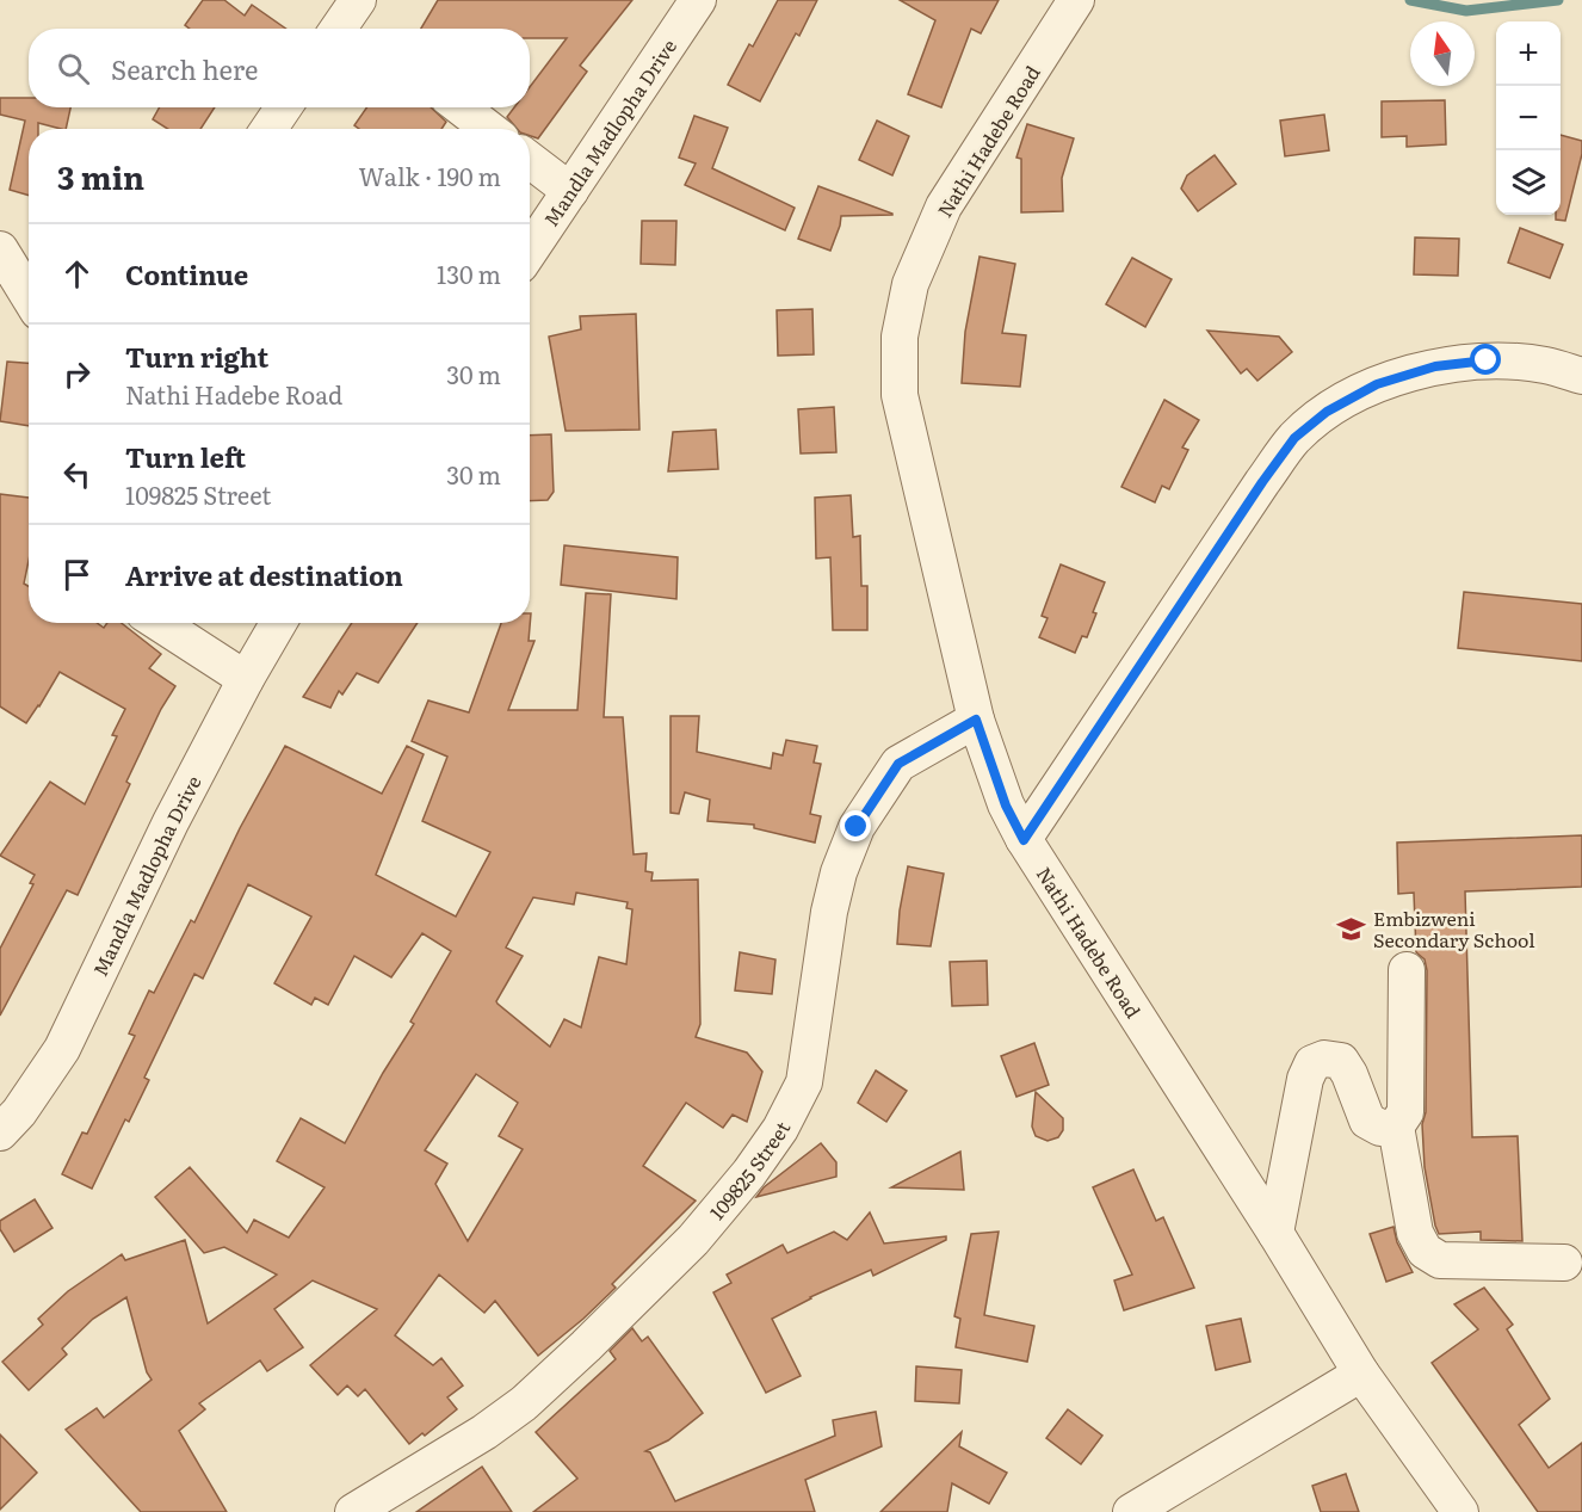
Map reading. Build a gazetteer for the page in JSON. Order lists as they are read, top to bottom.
{
  "streets": {
    "street": ["Mandla Madlopha Drive", "Nathi Hadebe Road", "109825 Street"]
  },
  "crossings": [
    ["Nathi Hadebe Road", "109825 Street"]
  ],
  "places": {
    "school or university": ["Embizweni Secondary School"]
  },
  "north": "top",
  "page": {
    "map_buttons": ["+", "−"],
    "search": "Search here",
    "heading": ["3 min", "Walk · 190 m"],
    "list": [
      ["Continue", "130 m"],
      ["Turn right", "Nathi Hadebe Road", "30 m"],
      ["Turn left", "109825 Street", "30 m"],
      "Arrive at destination"
    ]
  }
}
